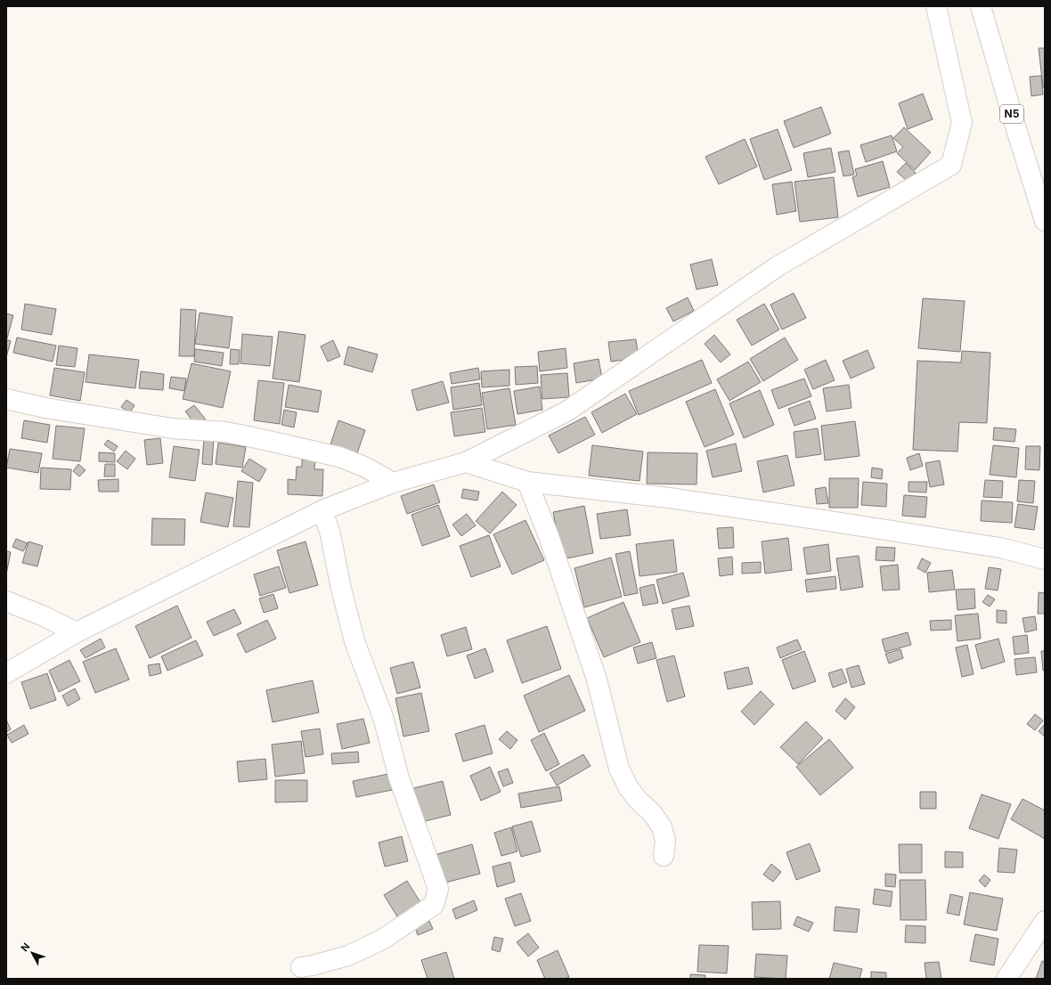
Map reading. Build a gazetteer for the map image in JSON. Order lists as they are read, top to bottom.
{
  "streets": {
    "main road": ["N5"]
  },
  "north": "top left"
}
